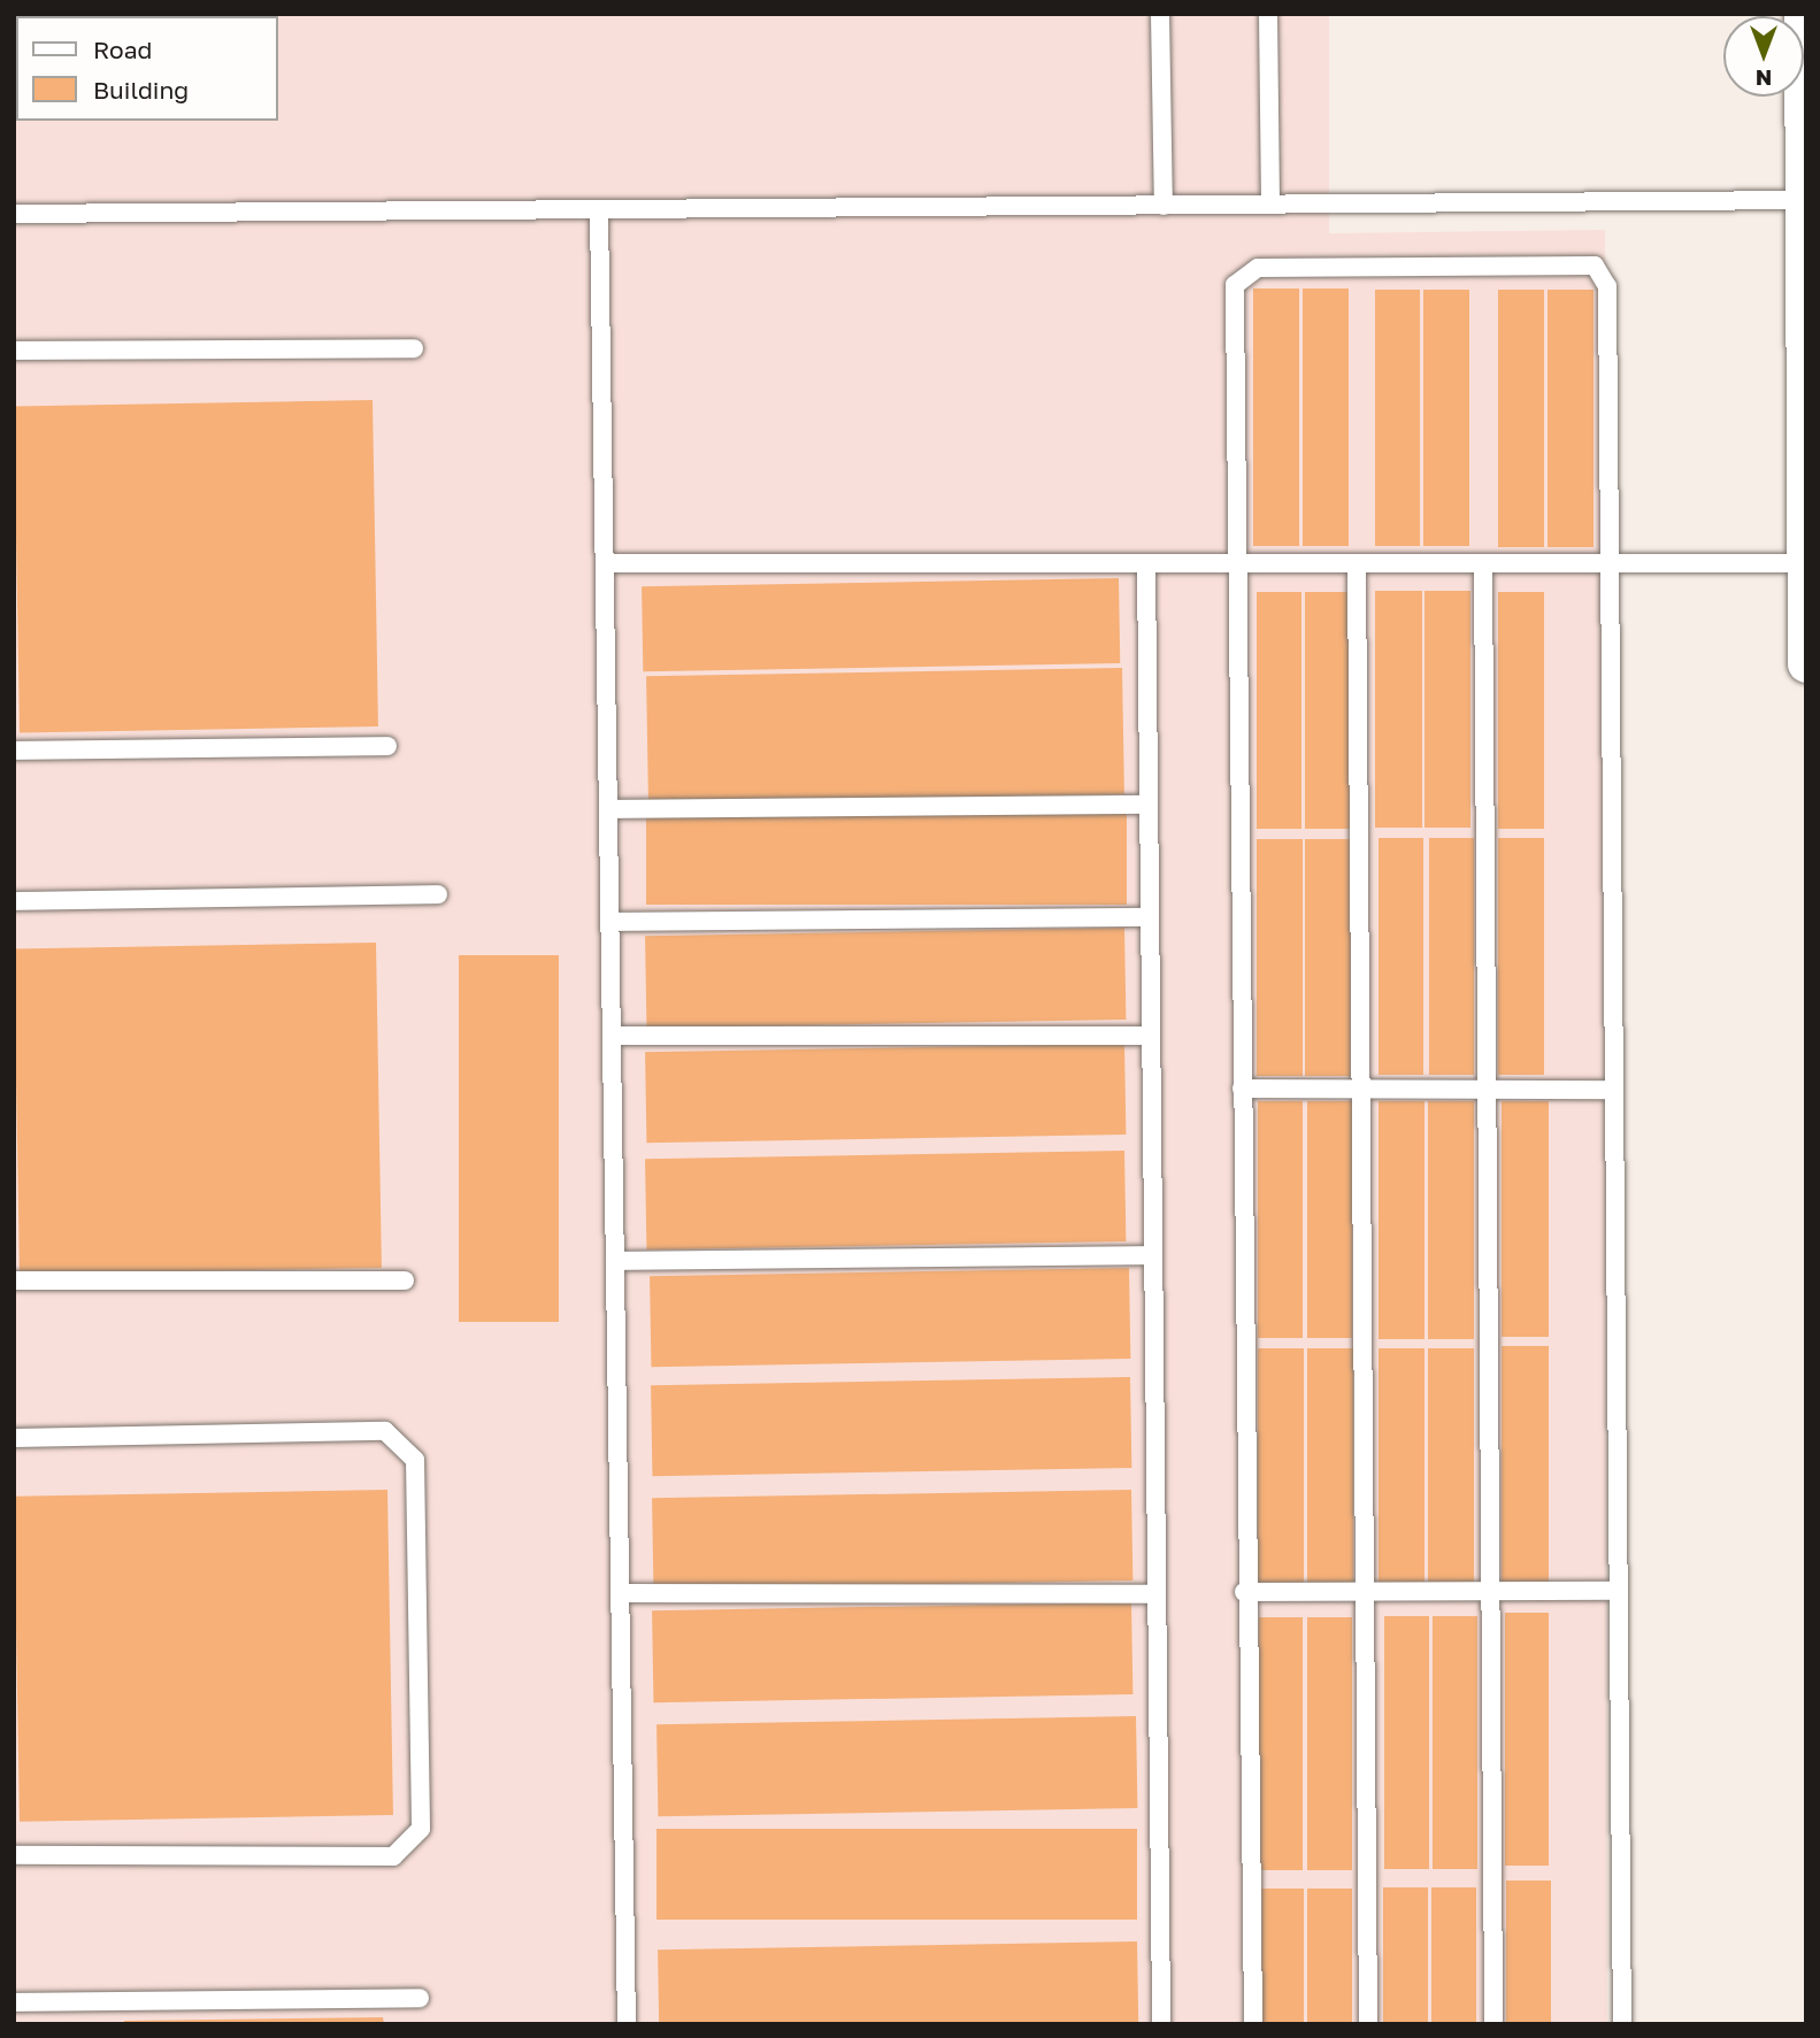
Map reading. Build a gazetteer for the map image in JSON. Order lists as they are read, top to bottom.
{
  "legend": ["Road", "Building"],
  "north": "bottom"
}
